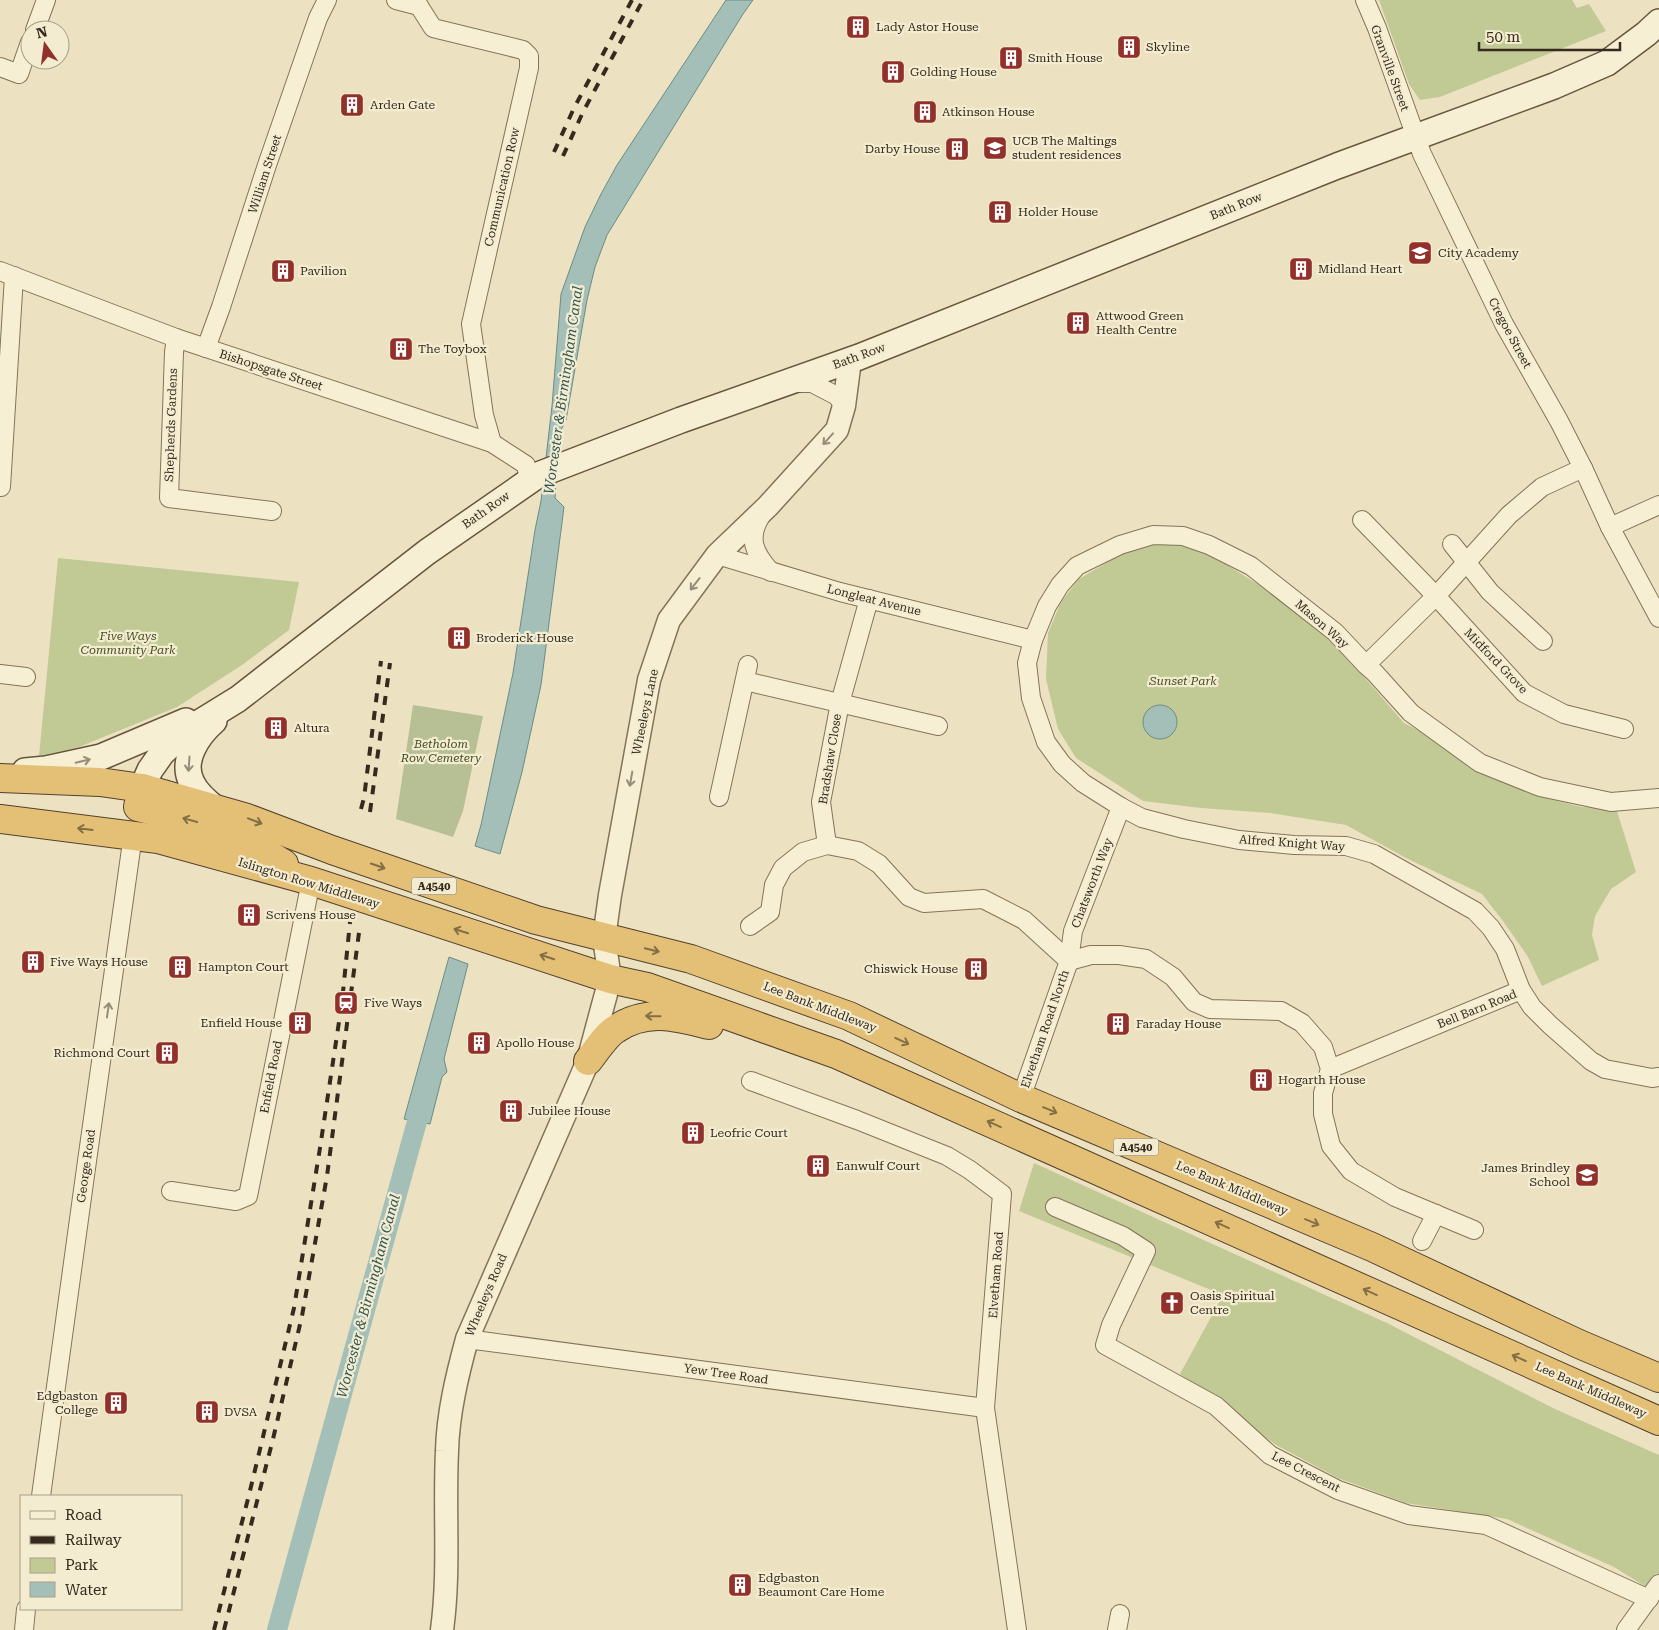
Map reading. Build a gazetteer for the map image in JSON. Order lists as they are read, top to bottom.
{
  "streets": {
    "highway": ["Islington Row Middleway", "A4540", "Lee Bank Middleway"],
    "main road": ["Bath Row"],
    "street": [
      "Granville Street",
      "William Street",
      "Communication Row",
      "Cregoe Street",
      "Bishopsgate Street",
      "Shepherds Gardens",
      "Longleat Avenue",
      "Mason Way",
      "Midford Grove",
      "Wheeleys Lane",
      "Bradshaw Close",
      "Alfred Knight Way",
      "Chatsworth Way",
      "Bell Barn Road",
      "Elvetham Road North",
      "Enfield Road",
      "George Road",
      "Elvetham Road",
      "Wheeleys Road",
      "Yew Tree Road",
      "Lee Crescent"
    ]
  },
  "crossings": [
    ["Granville Street", "Bath Row"],
    ["Granville Street", "Cregoe Street"],
    ["William Street", "Bishopsgate Street"],
    ["Communication Row", "Bishopsgate Street"],
    ["Bath Row", "Cregoe Street"],
    ["Bath Row", "Bishopsgate Street"],
    ["Bath Row", "Wheeleys Lane"],
    ["Bath Row", "A4540"],
    ["Bishopsgate Street", "Shepherds Gardens"],
    ["Longleat Avenue", "Mason Way"],
    ["Longleat Avenue", "Wheeleys Lane"],
    ["Longleat Avenue", "Bradshaw Close"],
    ["Longleat Avenue", "Alfred Knight Way"],
    ["Mason Way", "Alfred Knight Way"],
    ["Wheeleys Lane", "Islington Row Middleway"],
    ["Wheeleys Lane", "A4540"],
    ["Wheeleys Lane", "Lee Bank Middleway"],
    ["Wheeleys Lane", "Wheeleys Road"],
    ["Alfred Knight Way", "Chatsworth Way"],
    ["Alfred Knight Way", "Bell Barn Road"],
    ["Islington Row Middleway", "Lee Bank Middleway"],
    ["Islington Row Middleway", "Enfield Road"],
    ["Islington Row Middleway", "George Road"],
    ["Islington Row Middleway", "Wheeleys Road"],
    ["Chatsworth Way", "Elvetham Road North"],
    ["A4540", "Lee Bank Middleway"],
    ["Lee Bank Middleway", "Elvetham Road North"],
    ["Lee Bank Middleway", "Wheeleys Road"],
    ["Elvetham Road", "Yew Tree Road"],
    ["Wheeleys Road", "Yew Tree Road"]
  ],
  "one_way": ["Wheeleys Lane", "George Road"],
  "water": ["Worcester & Birmingham Canal"],
  "parks": ["Five Ways Community Park", "Sunset Park", "Betholom Row Cemetery"],
  "places": {
    "building": [
      "Lady Astor House",
      "Skyline",
      "Smith House",
      "Golding House",
      "Arden Gate",
      "Atkinson House",
      "Darby House",
      "Holder House",
      "Midland Heart",
      "Pavilion",
      "Attwood Green Health Centre",
      "The Toybox",
      "Broderick House",
      "Altura",
      "Scrivens House",
      "Five Ways House",
      "Hampton Court",
      "Chiswick House",
      "Enfield House",
      "Faraday House",
      "Apollo House",
      "Richmond Court",
      "Hogarth House",
      "Jubilee House",
      "Leofric Court",
      "Eanwulf Court",
      "Edgbaston College",
      "DVSA",
      "Edgbaston Beaumont Care Home"
    ],
    "school or university": ["UCB The Maltings student residences", "City Academy", "James Brindley School"],
    "station": ["Five Ways"],
    "church": ["Oasis Spiritual Centre"]
  },
  "legend": [
    "Road",
    "Railway",
    "Park",
    "Water"
  ],
  "scale_bar": "50 m",
  "north": "top"
}
